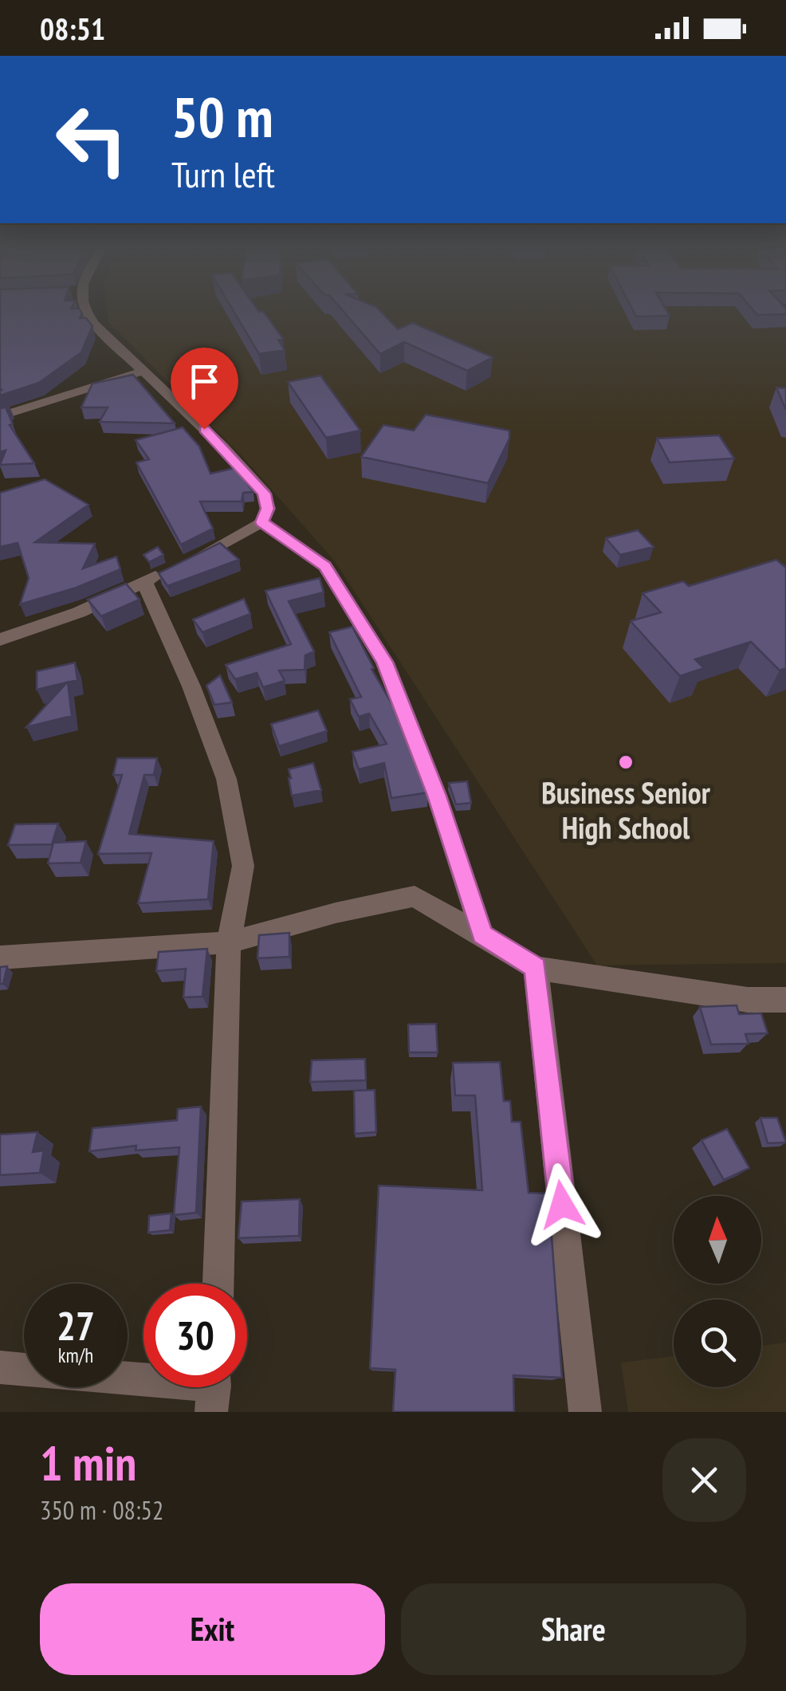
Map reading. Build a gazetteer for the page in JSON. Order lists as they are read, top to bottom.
{
  "places": ["Business Senior High School"],
  "north": "top",
  "page": {
    "status": "08:51",
    "turn": ["50 m", "Turn left"],
    "speed": "27 km/h",
    "limit": "30",
    "heading": ["1 min", "350 m · 08:52"],
    "buttons": ["Exit", "Share"]
  }
}
